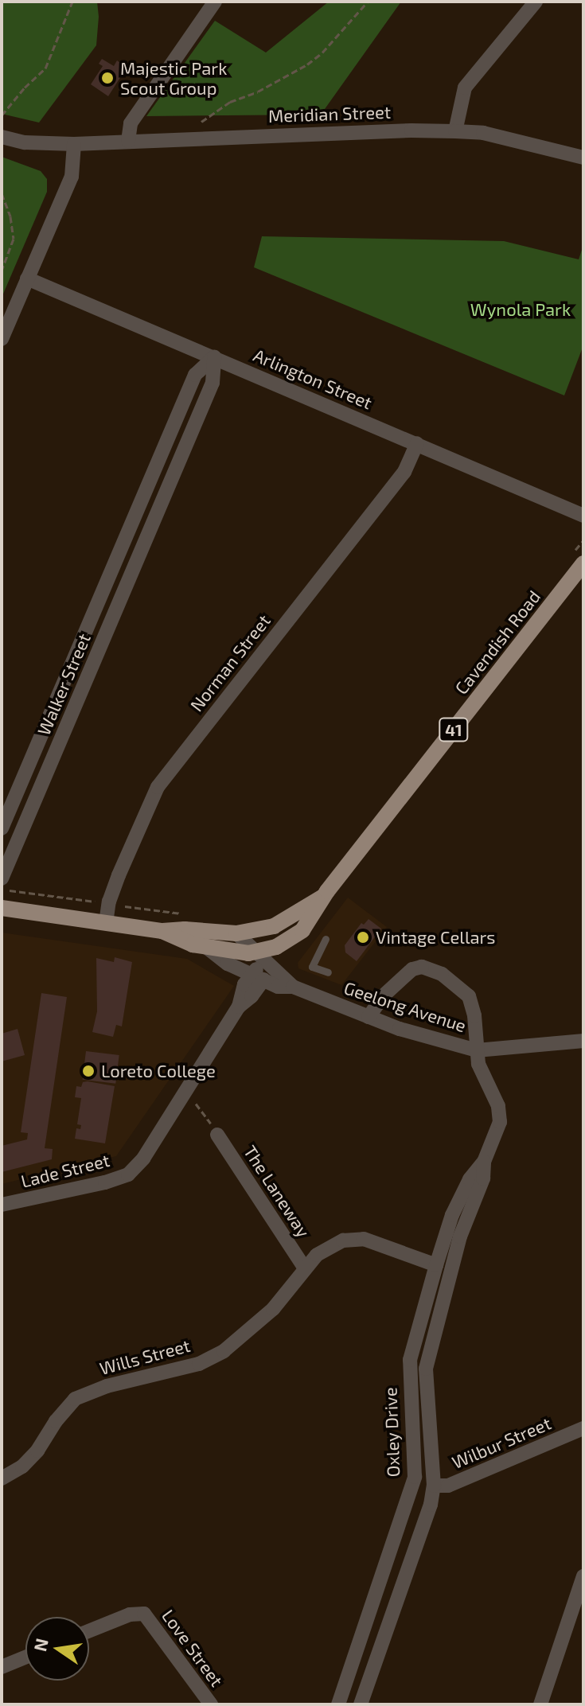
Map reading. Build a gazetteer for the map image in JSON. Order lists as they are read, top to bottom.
{
  "streets": {
    "main road": ["Cavendish Road", "41"],
    "street": [
      "Meridian Street",
      "Arlington Street",
      "Norman Street",
      "Walker Street",
      "Geelong Avenue",
      "Lade Street",
      "The Laneway",
      "Wills Street",
      "Oxley Drive",
      "Wilbur Street",
      "Love Street"
    ]
  },
  "crossings": [
    ["Arlington Street", "Norman Street"],
    ["Arlington Street", "Walker Street"],
    ["Cavendish Road", "Norman Street"],
    ["Cavendish Road", "Geelong Avenue"],
    ["Geelong Avenue", "Lade Street"],
    ["Geelong Avenue", "Oxley Drive"],
    ["The Laneway", "Wills Street"],
    ["Wills Street", "Oxley Drive"],
    ["Oxley Drive", "Wilbur Street"]
  ],
  "parks": ["Wynola Park"],
  "places": ["Majestic Park Scout Group", "Vintage Cellars", "Loreto College"],
  "north": "left"
}
